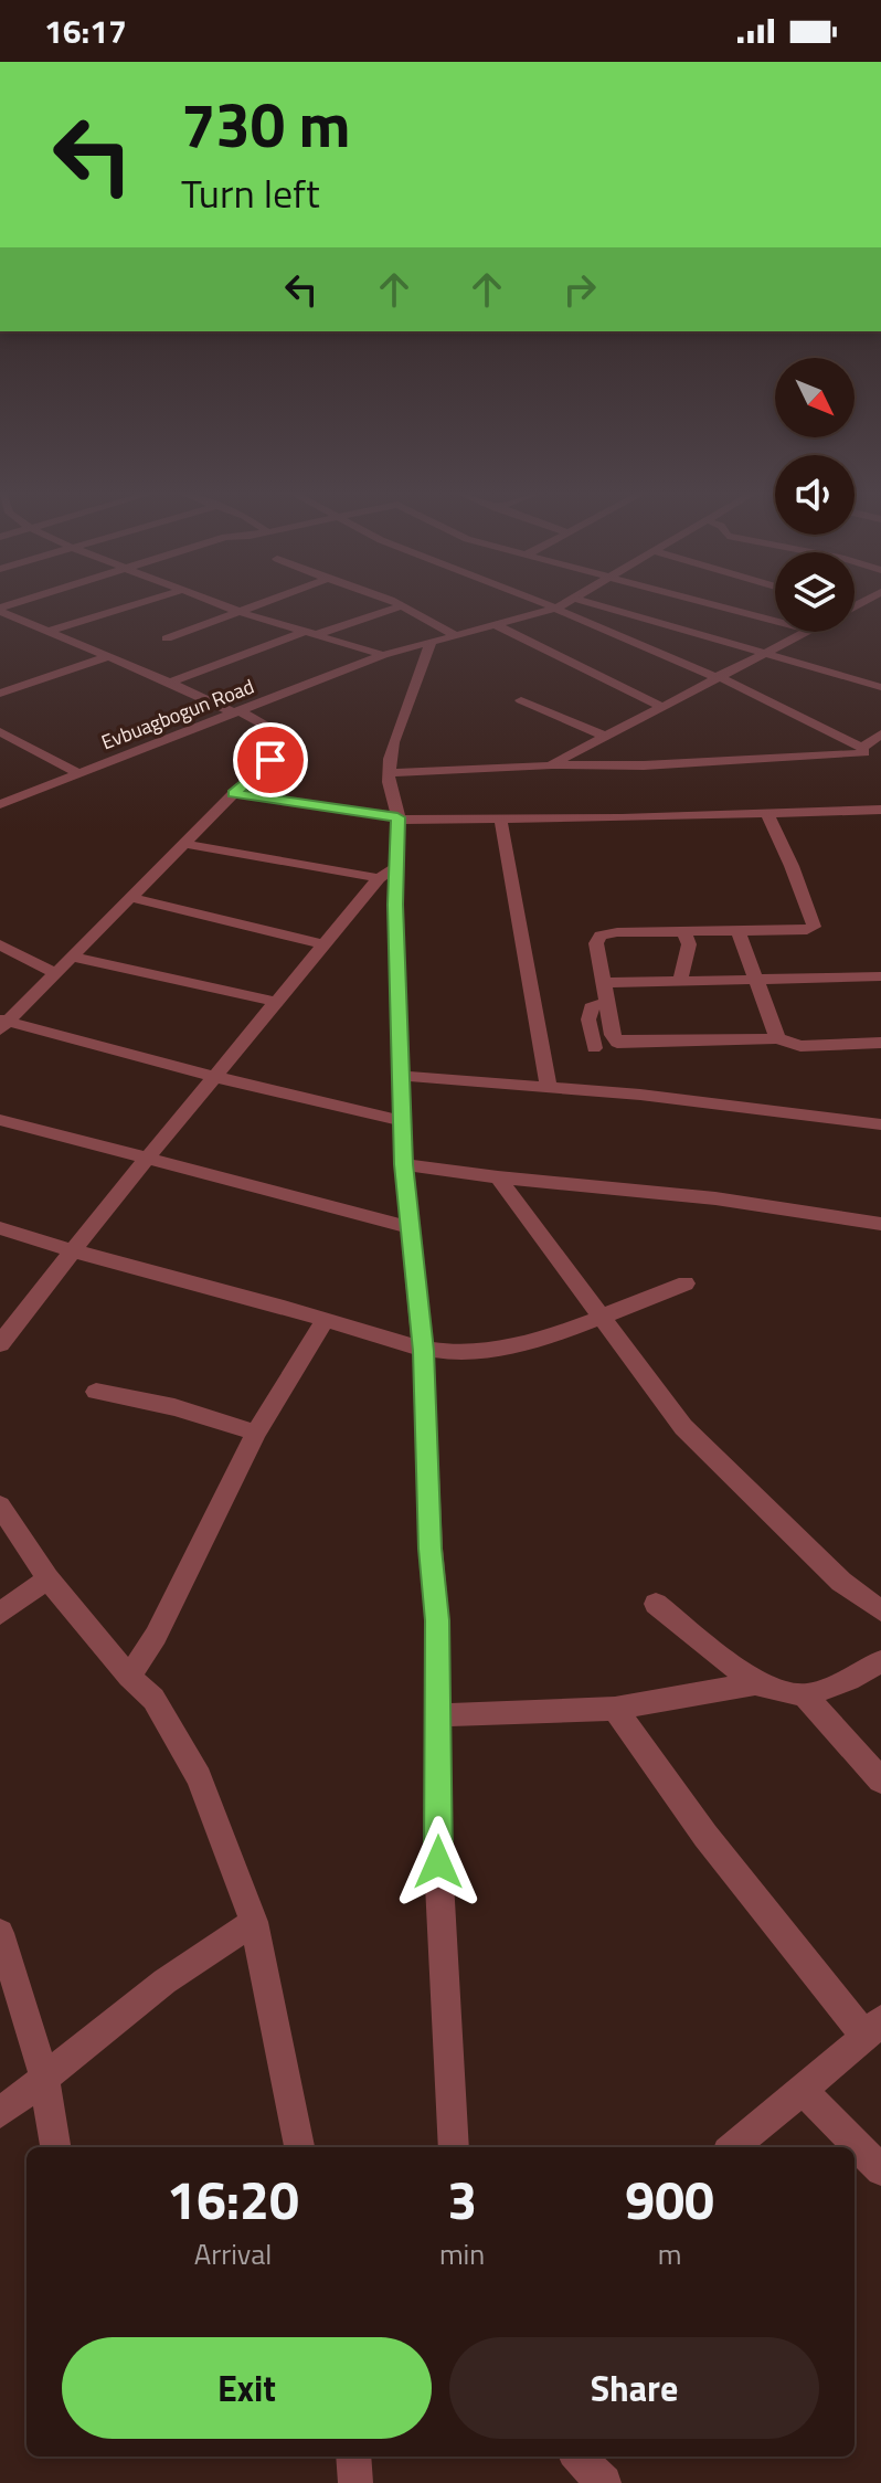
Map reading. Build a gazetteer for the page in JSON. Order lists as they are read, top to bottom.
{
  "streets": {
    "street": ["Evbuagbogun Road"]
  },
  "north": "bottom right",
  "page": {
    "status": "16:17",
    "turn": ["730 m", "Turn left"],
    "eta": [
      "16:20",
      "Arrival",
      "3",
      "min",
      "900",
      "m"
    ],
    "buttons": ["Exit", "Share"]
  }
}
